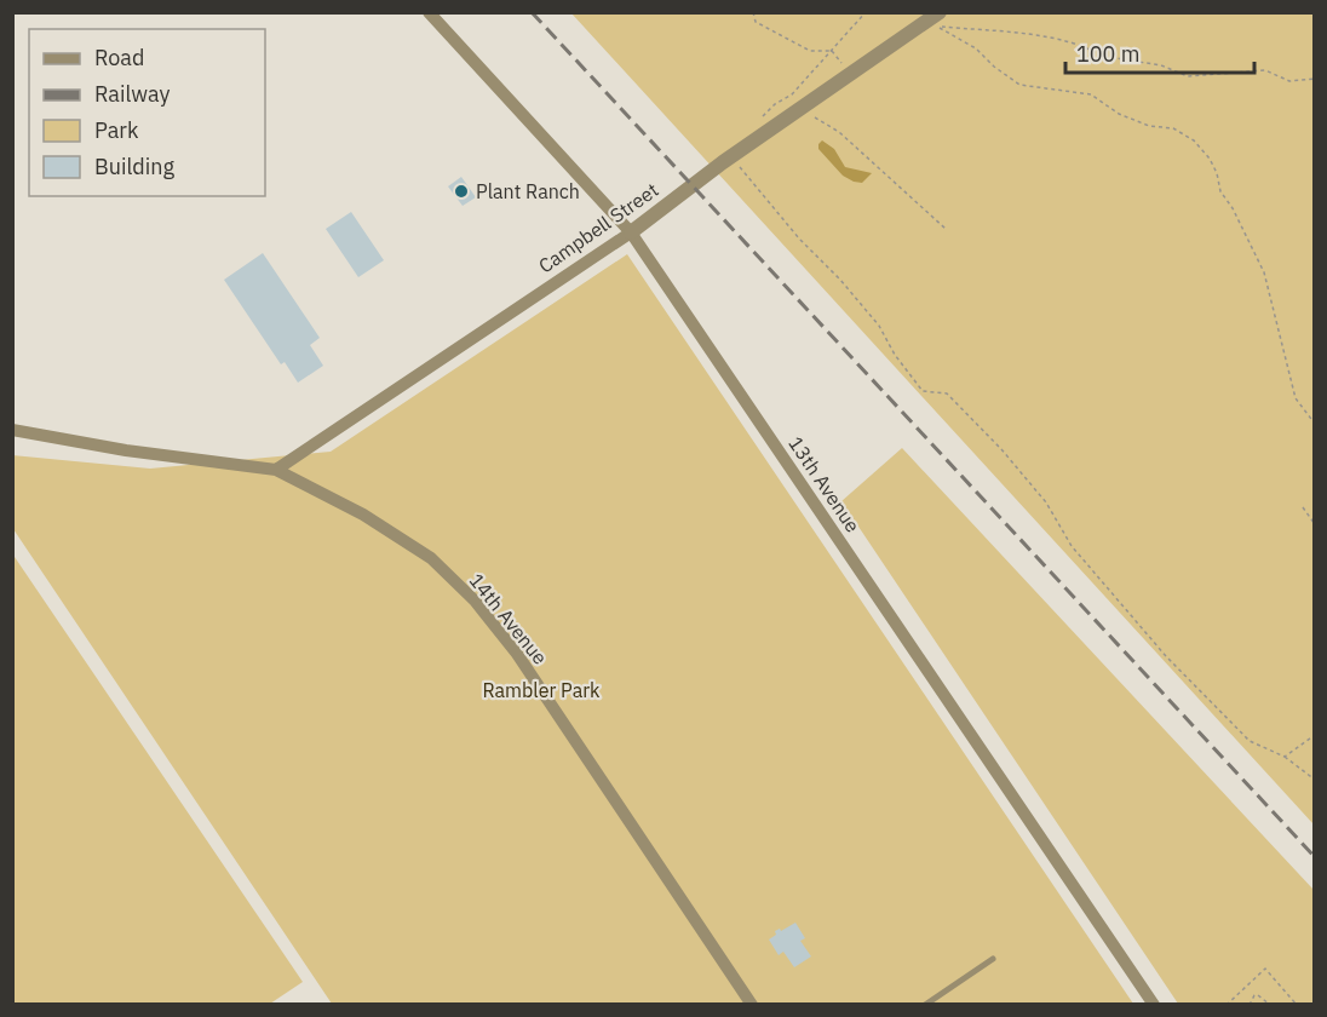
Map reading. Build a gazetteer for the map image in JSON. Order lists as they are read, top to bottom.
{
  "streets": {
    "street": ["Campbell Street", "13th Avenue", "14th Avenue"]
  },
  "crossings": [
    ["Campbell Street", "13th Avenue"],
    ["Campbell Street", "14th Avenue"]
  ],
  "parks": ["Rambler Park"],
  "places": ["Plant Ranch"],
  "legend": [
    "Road",
    "Railway",
    "Park",
    "Building"
  ],
  "scale_bar": "100 m"
}
